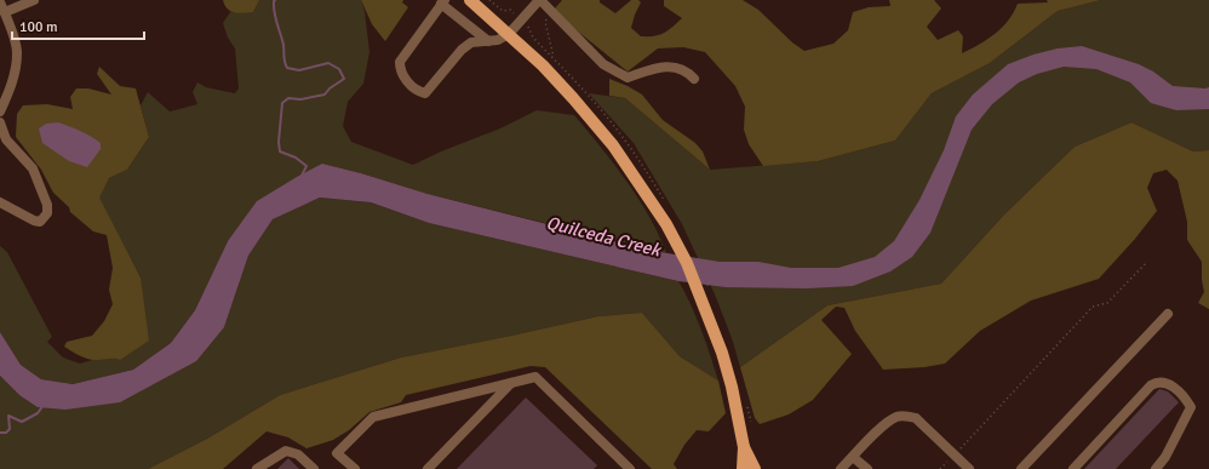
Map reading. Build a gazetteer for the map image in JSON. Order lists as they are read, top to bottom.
{
  "water": ["Quilceda Creek"],
  "scale_bar": "100 m"
}
